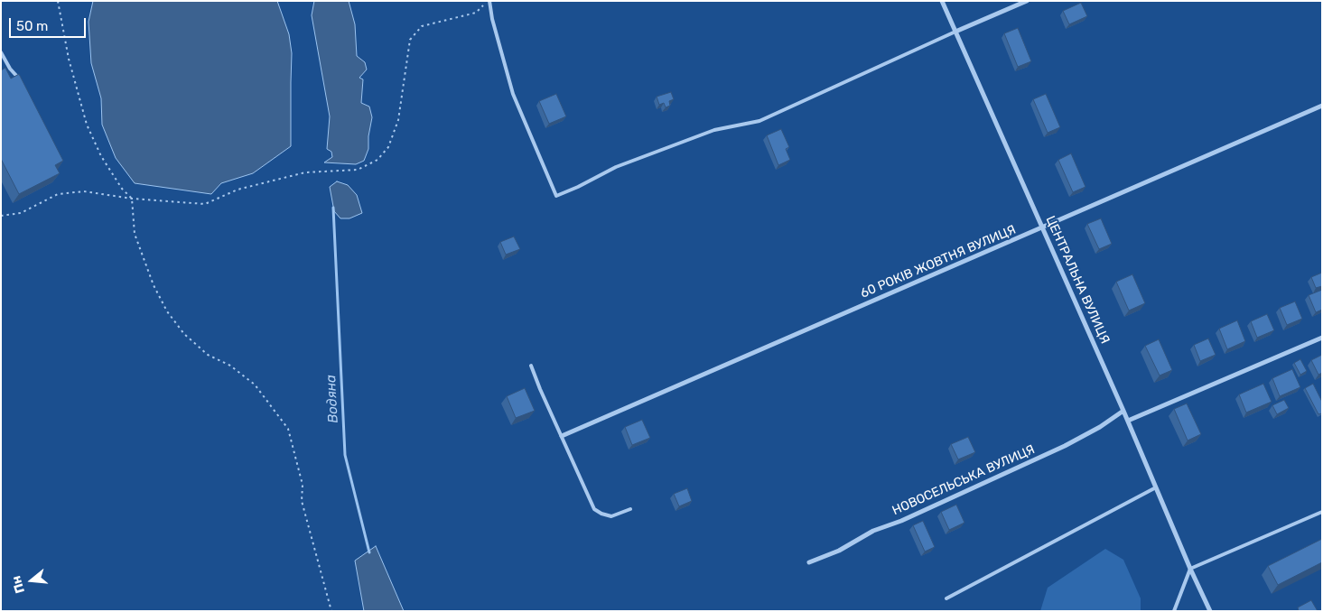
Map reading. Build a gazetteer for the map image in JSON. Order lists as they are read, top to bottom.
{
  "streets": {
    "street": ["60 РОКІВ ЖОВТНЯ ВУЛИЦЯ", "ЦЕНТРАЛЬНА ВУЛИЦЯ", "НОВОСЕЛЬСЬКА ВУЛИЦЯ"]
  },
  "crossings": [
    ["60 РОКІВ ЖОВТНЯ ВУЛИЦЯ", "ЦЕНТРАЛЬНА ВУЛИЦЯ"],
    ["ЦЕНТРАЛЬНА ВУЛИЦЯ", "НОВОСЕЛЬСЬКА ВУЛИЦЯ"]
  ],
  "water": ["Водяна"],
  "scale_bar": "50 m",
  "north": "left"
}
